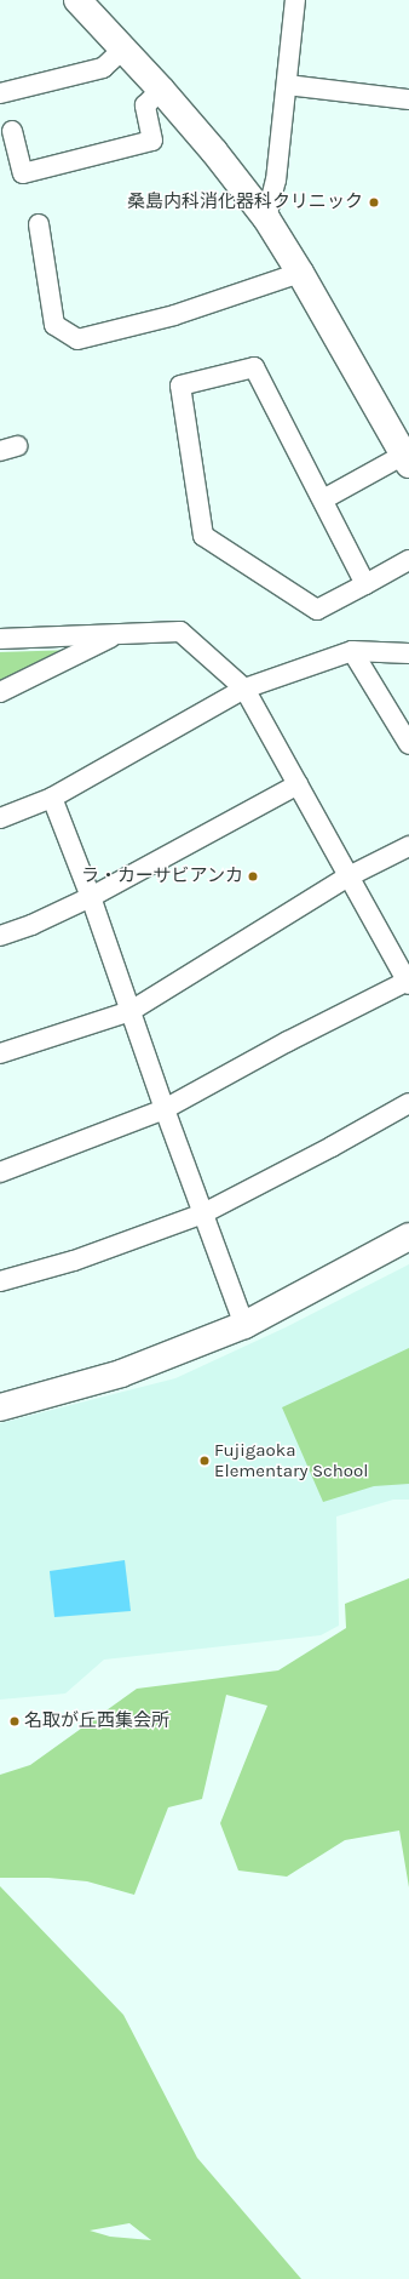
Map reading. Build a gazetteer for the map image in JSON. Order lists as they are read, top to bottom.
{
  "places": [
    "桑島内科消化器科クリニック",
    "ラ・カーサビアンカ",
    "Fujigaoka Elementary School",
    "名取が丘西集会所"
  ]
}
